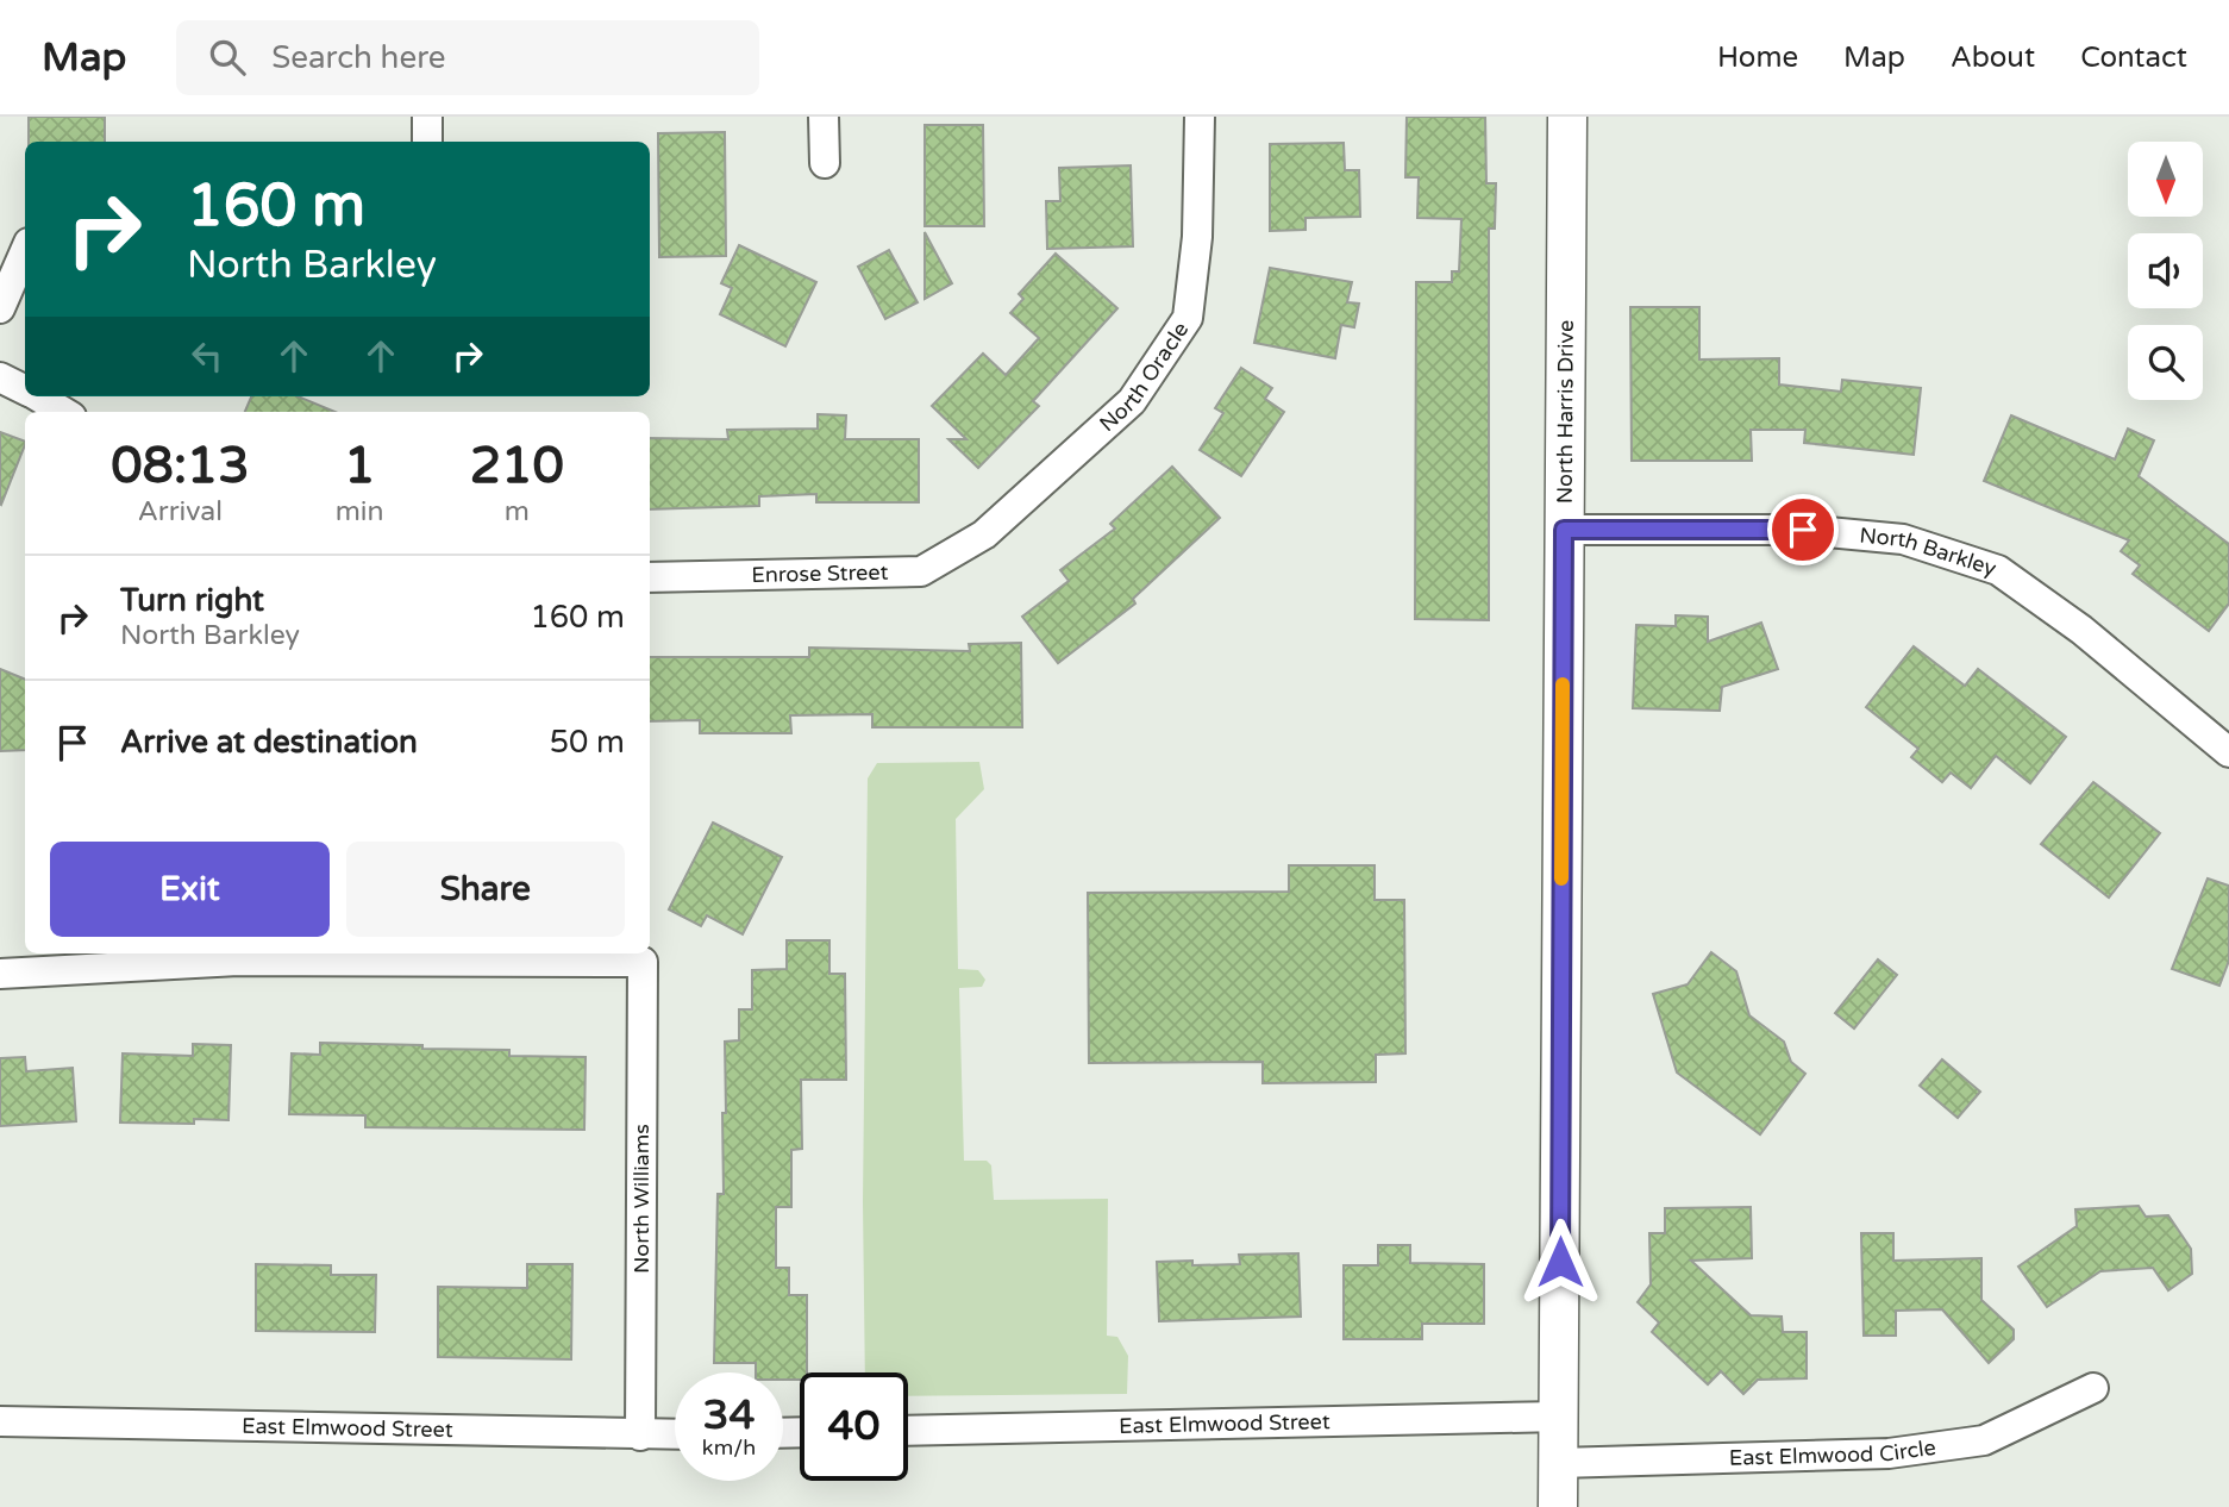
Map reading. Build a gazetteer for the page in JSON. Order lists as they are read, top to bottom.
{
  "streets": {
    "street": [
      "North Oracle",
      "North Harris Drive",
      "North Barkley",
      "Enrose Street",
      "North Williams",
      "East Elmwood Street",
      "East Elmwood Circle"
    ]
  },
  "crossings": [
    ["North Oracle", "Enrose Street"],
    ["North Harris Drive", "North Barkley"],
    ["North Harris Drive", "East Elmwood Street"],
    ["North Harris Drive", "East Elmwood Circle"],
    ["North Williams", "East Elmwood Street"]
  ],
  "north": "bottom",
  "page": {
    "header": "Map",
    "search": "Search here",
    "nav": [
      "Home",
      "Map",
      "About",
      "Contact"
    ],
    "turn": ["160 m", "North Barkley"],
    "eta": [
      "08:13",
      "Arrival",
      "1",
      "min",
      "210",
      "m"
    ],
    "list": [
      {
        "name": "Turn right",
        "note": "North Barkley",
        "value": "160 m"
      },
      {
        "name": "Arrive at destination",
        "value": "50 m"
      }
    ],
    "buttons": ["Exit", "Share"],
    "speed": "34 km/h",
    "limit": "40"
  }
}
